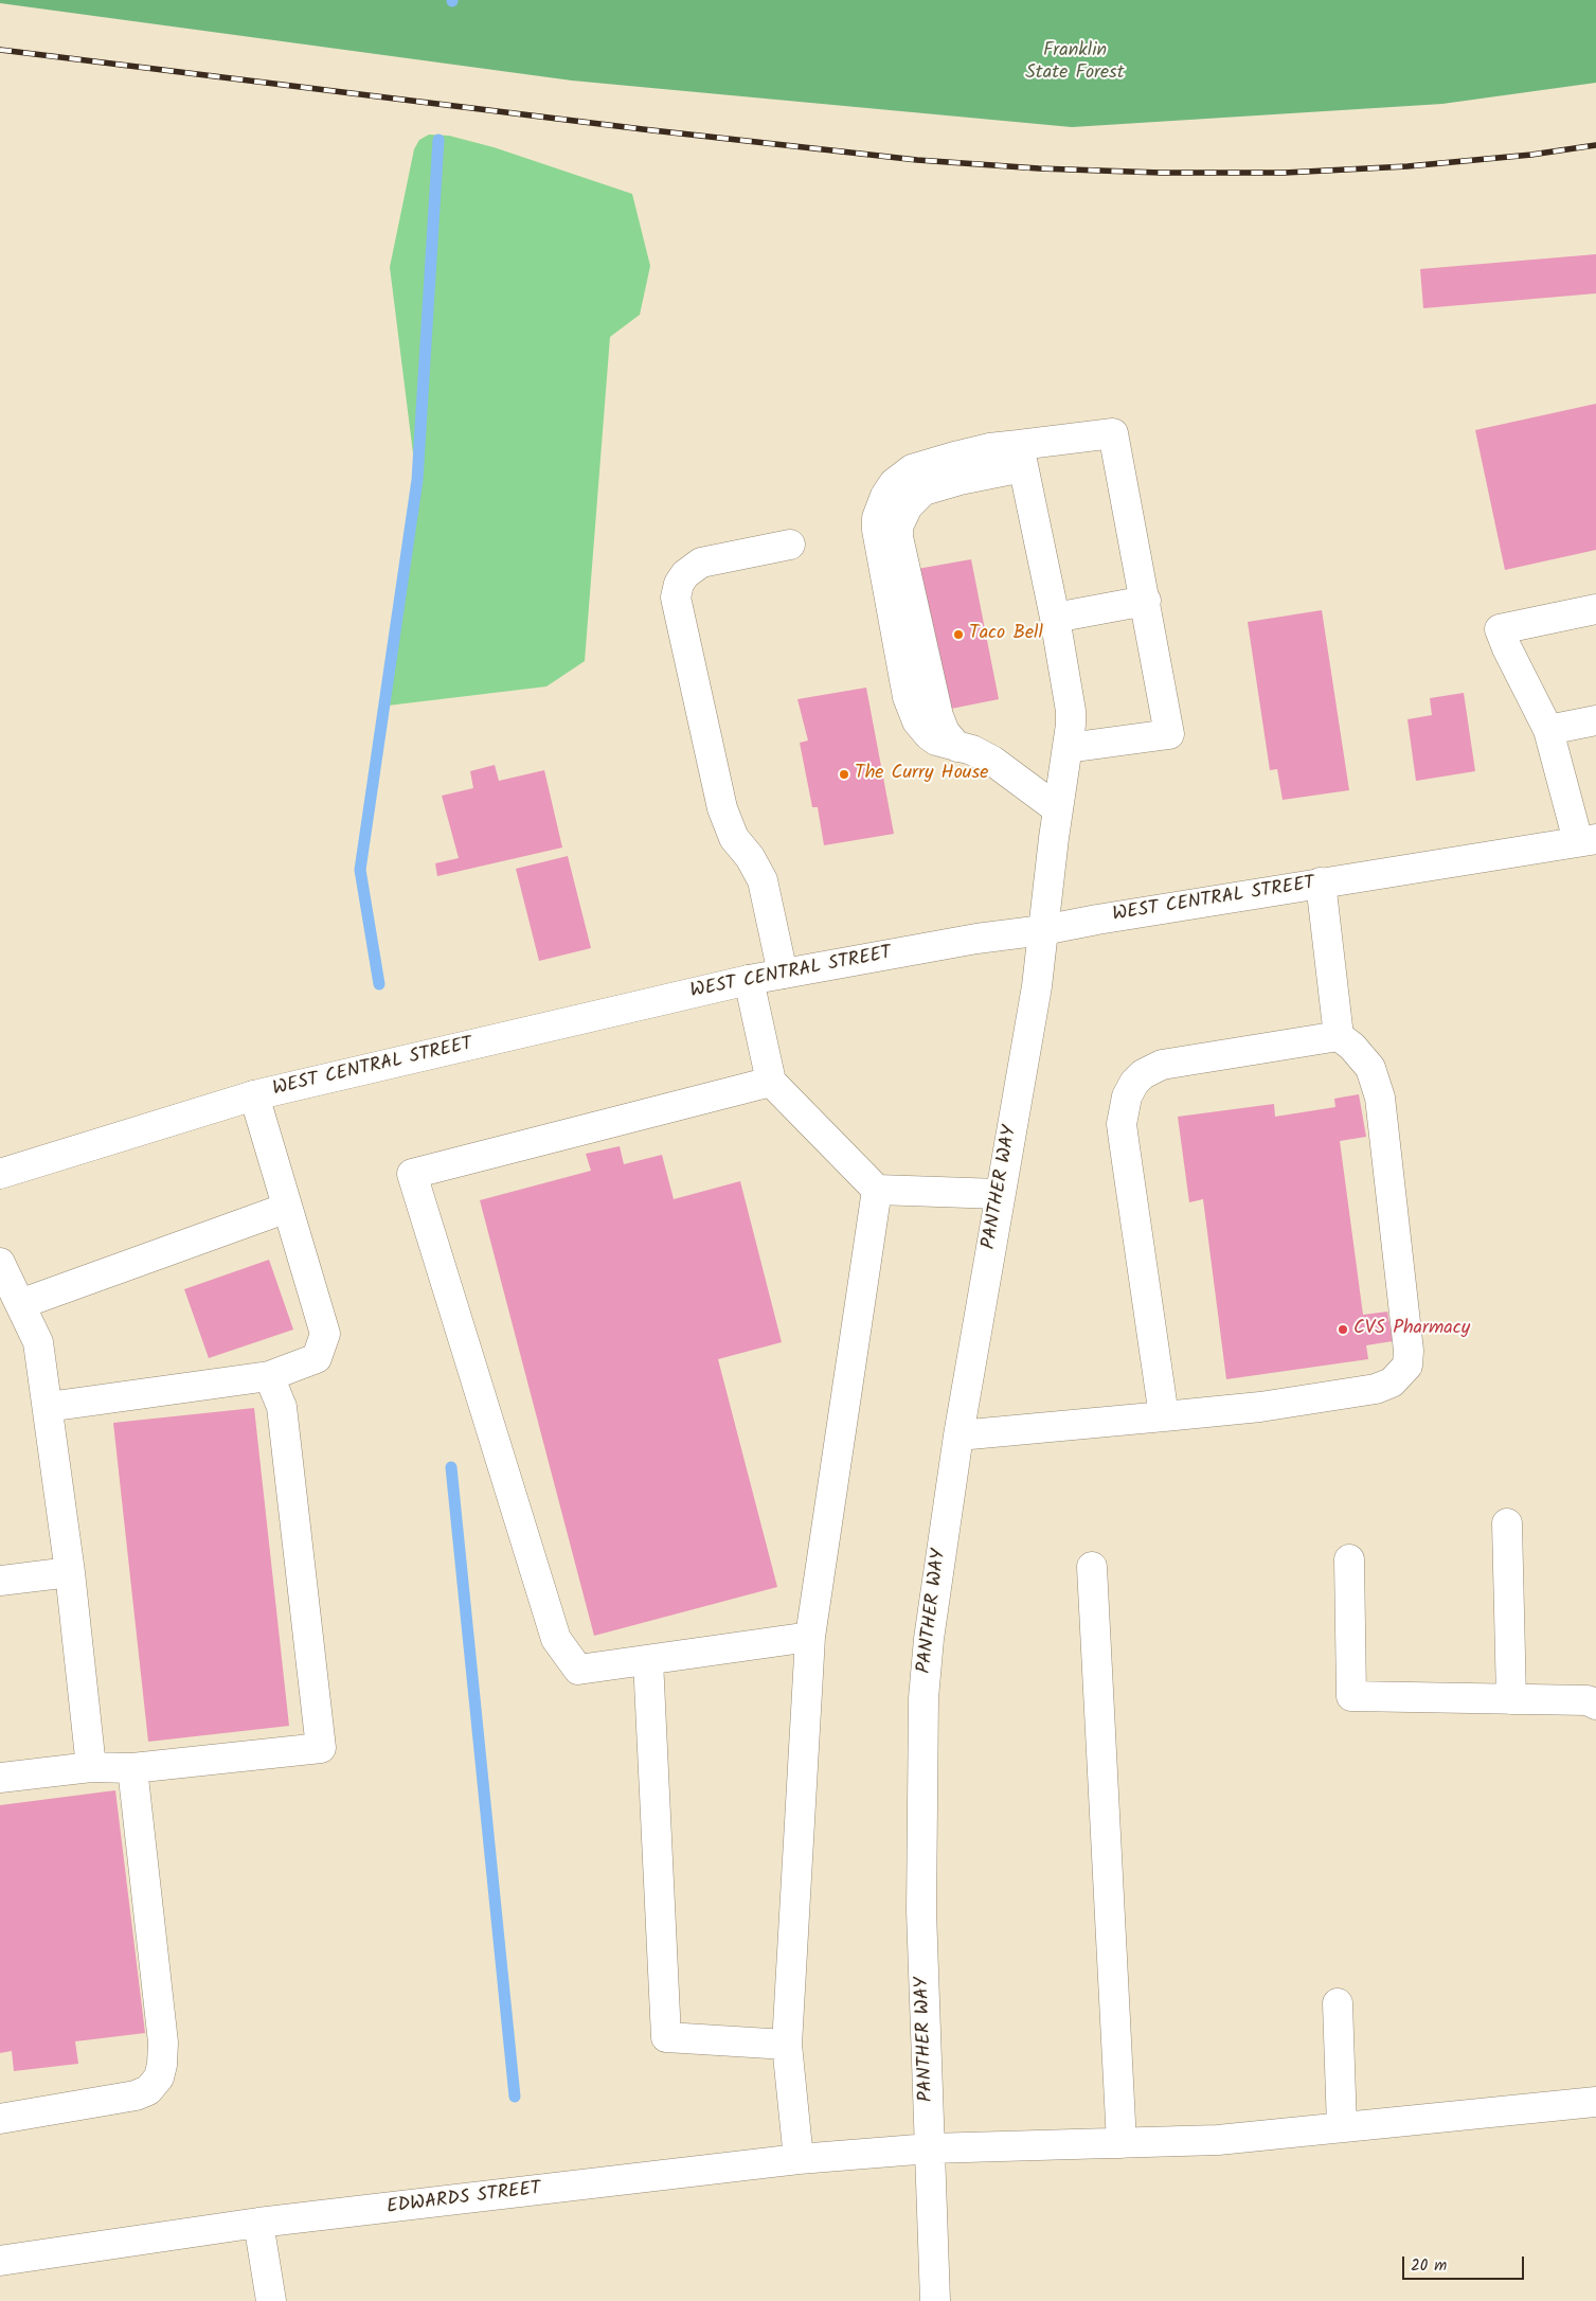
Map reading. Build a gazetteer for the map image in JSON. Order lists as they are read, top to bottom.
{
  "streets": {
    "street": ["WEST CENTRAL STREET", "PANTHER WAY", "EDWARDS STREET"]
  },
  "crossings": [
    ["WEST CENTRAL STREET", "PANTHER WAY"],
    ["PANTHER WAY", "EDWARDS STREET"]
  ],
  "parks": ["Franklin State Forest"],
  "places": ["Taco Bell", "The Curry House", "CVS Pharmacy"],
  "scale_bar": "20 m"
}
